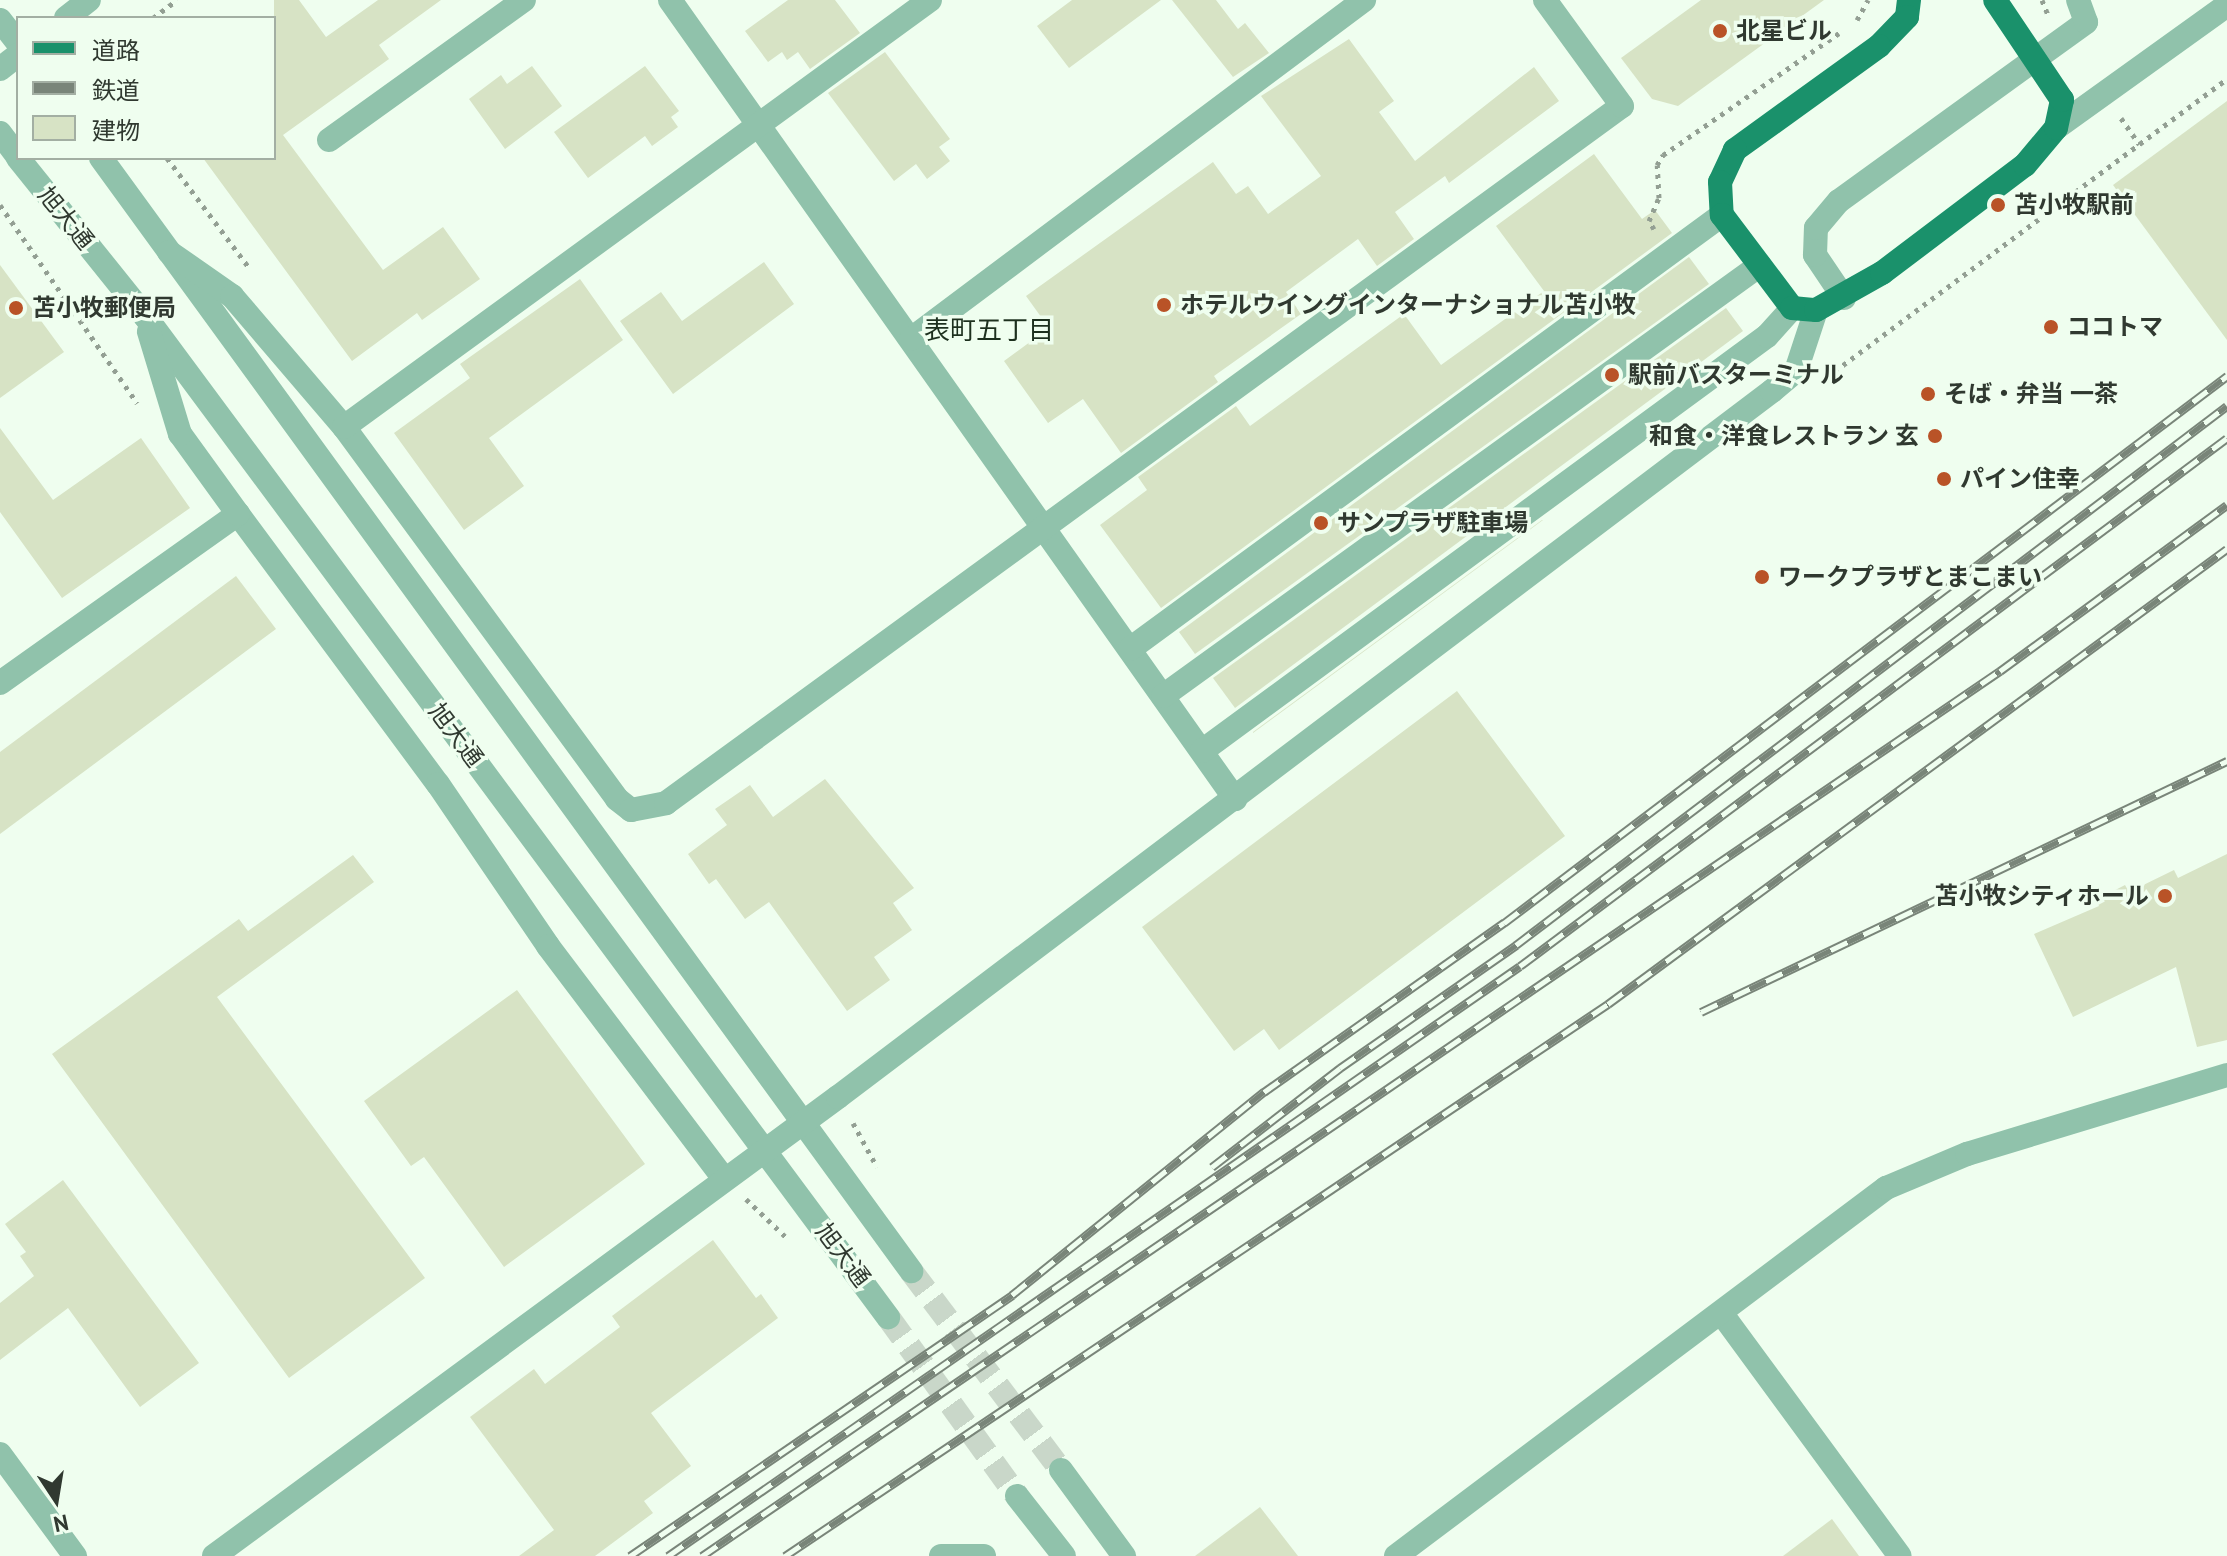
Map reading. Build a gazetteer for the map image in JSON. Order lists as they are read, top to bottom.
{
  "streets": {
    "street": ["旭大通"]
  },
  "districts": ["表町五丁目"],
  "places": [
    "北星ビル",
    "苫小牧駅前",
    "ホテルウイングインターナショナル苫小牧",
    "苫小牧郵便局",
    "ココトマ",
    "駅前バスターミナル",
    "そば・弁当 一茶",
    "和食・洋食レストラン 玄",
    "パイン住幸",
    "サンプラザ駐車場",
    "ワークプラザとまこまい",
    "苫小牧シティホール"
  ],
  "legend": ["道路", "鉄道", "建物"],
  "north": "bottom"
}
